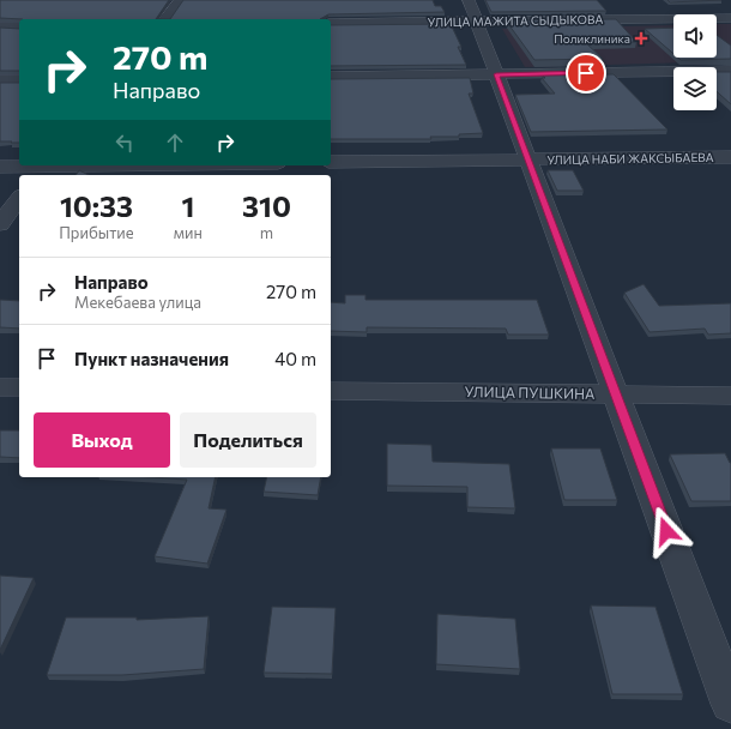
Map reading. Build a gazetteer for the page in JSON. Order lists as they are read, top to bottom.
{
  "streets": {
    "street": ["УЛИЦА МАЖИТА СЫДЫКОВА", "УЛИЦА НАБИ ЖАКСЫБАЕВА", "УЛИЦА ПУШКИНА"]
  },
  "places": {
    "health": ["Поликлиника"]
  },
  "page": {
    "turn": ["270 m", "Направо"],
    "eta": [
      "10:33",
      "Прибытие",
      "1",
      "мин",
      "310",
      "m"
    ],
    "list": [
      {
        "name": "Направо",
        "note": "Мекебаева улица",
        "value": "270 m"
      },
      {
        "name": "Пункт назначения",
        "value": "40 m"
      }
    ],
    "buttons": ["Выход", "Поделиться"]
  }
}
